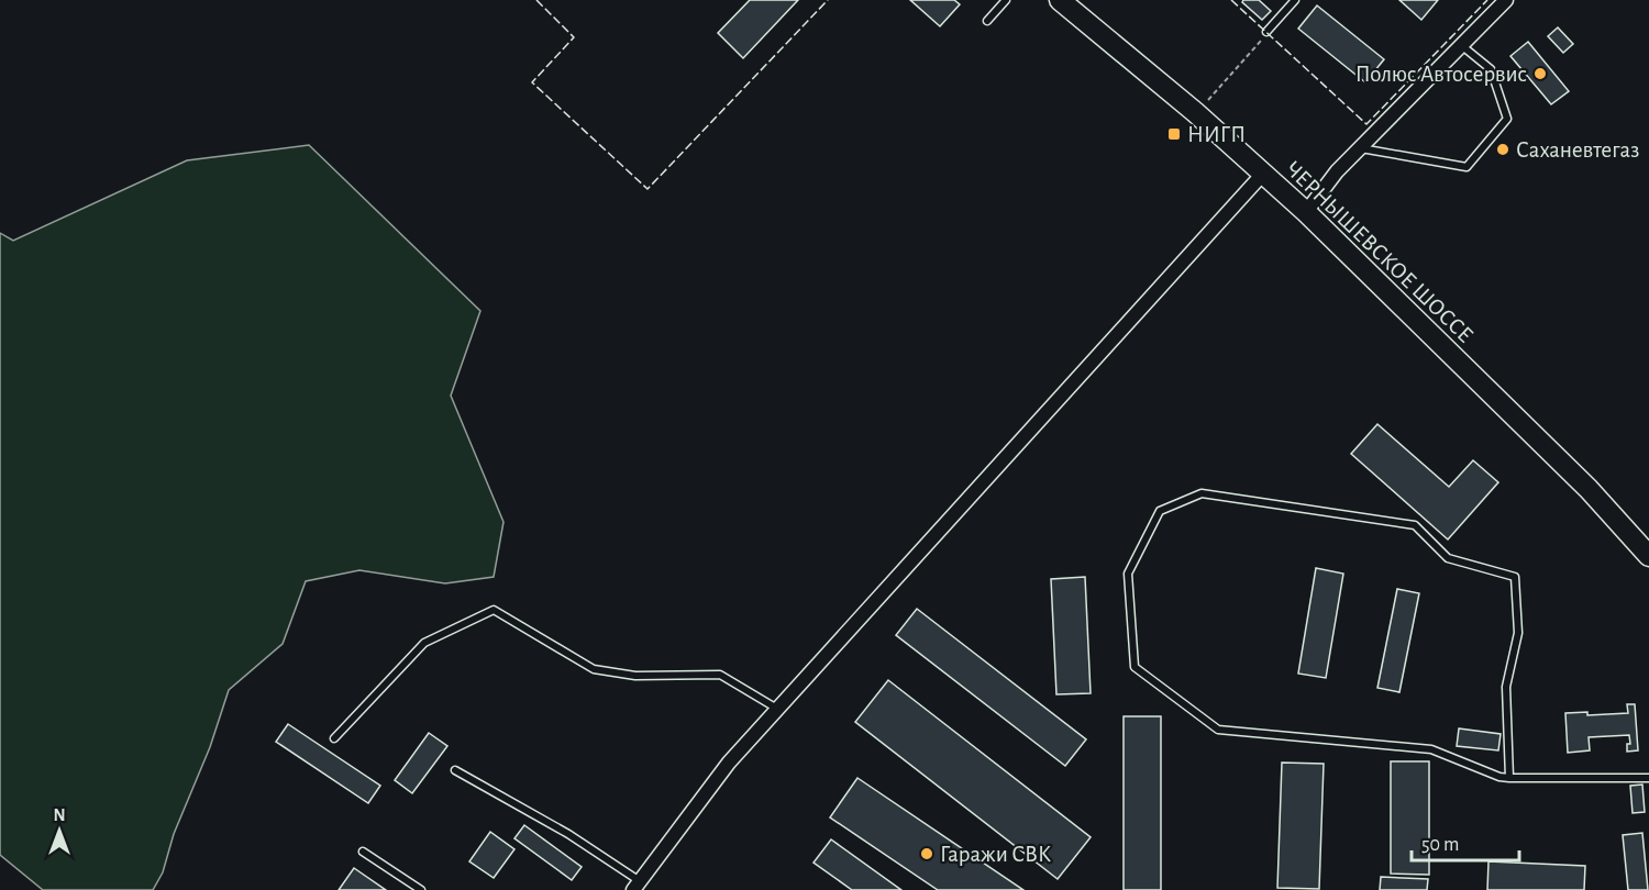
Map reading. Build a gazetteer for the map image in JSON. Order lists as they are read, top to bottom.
{
  "streets": {
    "main road": ["ЧЕРНЫШЕВСКОЕ ШОССЕ"]
  },
  "places": {
    "other": ["Полюс Автосервис", "Саханевтегаз", "Гаражи СВК"],
    "transit": ["НИГП"]
  },
  "scale_bar": "50 m",
  "north": "top"
}
